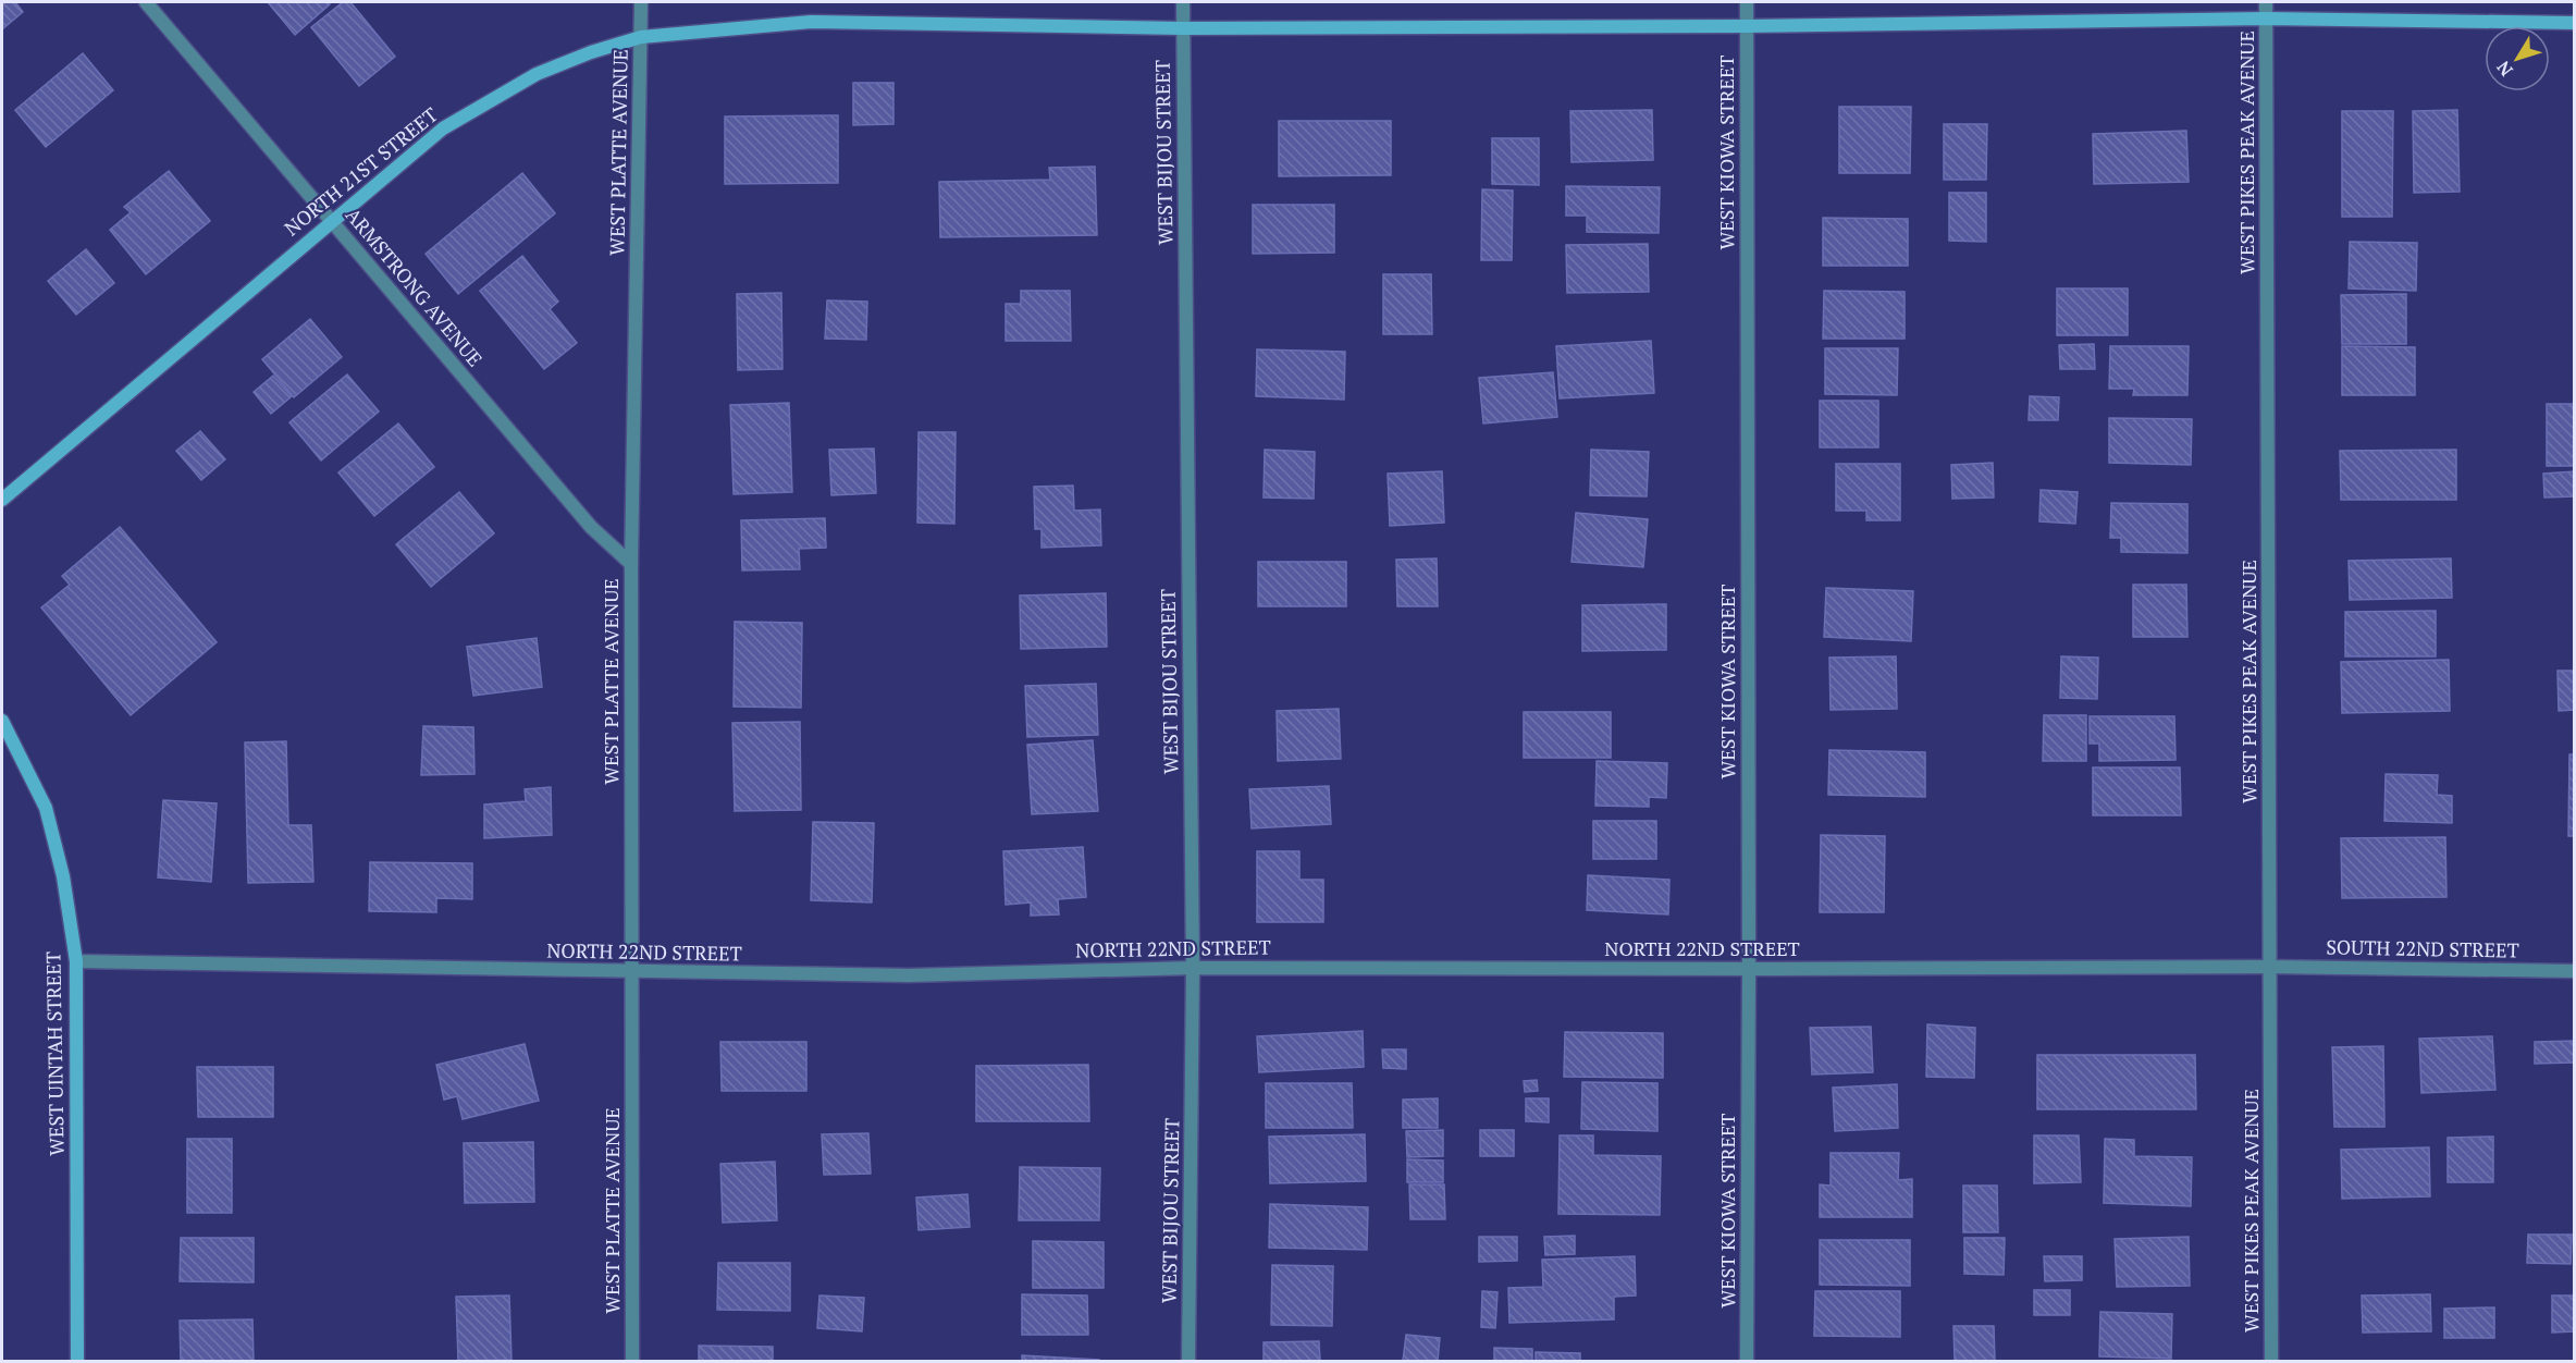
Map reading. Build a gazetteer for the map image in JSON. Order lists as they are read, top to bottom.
{
  "streets": {
    "main road": ["NORTH 21ST STREET", "WEST UINTAH STREET"],
    "street": [
      "WEST PLATTE AVENUE",
      "WEST BIJOU STREET",
      "WEST KIOWA STREET",
      "WEST PIKES PEAK AVENUE",
      "ARMSTRONG AVENUE",
      "NORTH 22ND STREET",
      "SOUTH 22ND STREET"
    ]
  },
  "crossings": [
    ["WEST PLATTE AVENUE", "NORTH 21ST STREET"],
    ["WEST PLATTE AVENUE", "ARMSTRONG AVENUE"],
    ["WEST PLATTE AVENUE", "NORTH 22ND STREET"],
    ["WEST BIJOU STREET", "NORTH 21ST STREET"],
    ["WEST BIJOU STREET", "NORTH 22ND STREET"],
    ["WEST KIOWA STREET", "NORTH 21ST STREET"],
    ["WEST KIOWA STREET", "NORTH 22ND STREET"],
    ["WEST PIKES PEAK AVENUE", "NORTH 21ST STREET"],
    ["WEST PIKES PEAK AVENUE", "NORTH 22ND STREET"],
    ["WEST PIKES PEAK AVENUE", "SOUTH 22ND STREET"],
    ["NORTH 21ST STREET", "ARMSTRONG AVENUE"],
    ["NORTH 22ND STREET", "SOUTH 22ND STREET"],
    ["NORTH 22ND STREET", "WEST UINTAH STREET"]
  ],
  "north": "bottom left"
}
